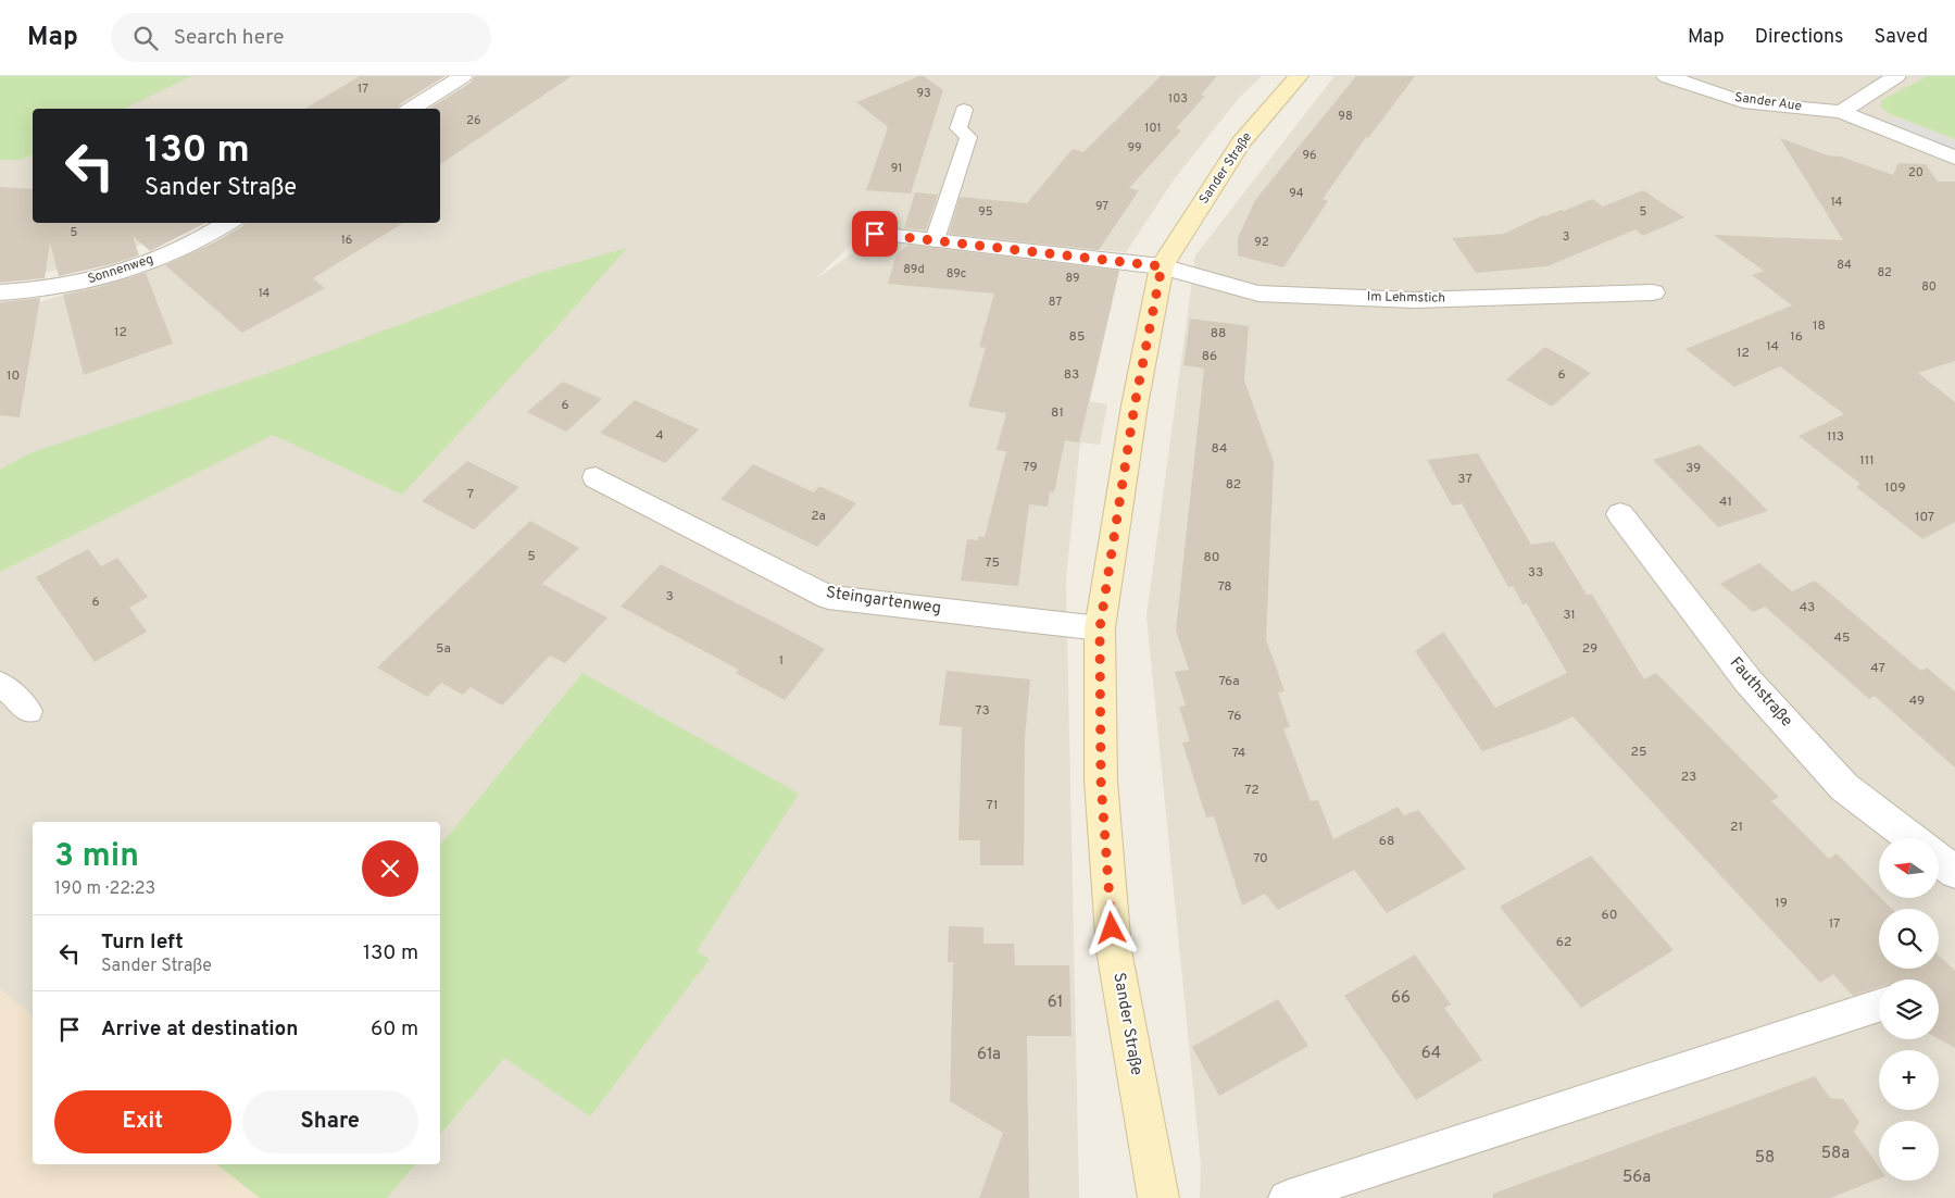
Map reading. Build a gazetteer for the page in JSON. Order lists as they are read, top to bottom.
{
  "streets": {
    "main road": ["Sander Straße"],
    "street": [
      "Sander Aue",
      "Sonnenweg",
      "Im Lehmstich",
      "Steingartenweg",
      "Fauthstraße"
    ]
  },
  "crossings": [
    ["Sander Straße", "Im Lehmstich"],
    ["Sander Straße", "Steingartenweg"]
  ],
  "house_numbers": [
    "17",
    "93",
    "103",
    "98",
    "26",
    "101",
    "99",
    "96",
    "91",
    "20",
    "94",
    "14",
    "97",
    "95",
    "5",
    "5",
    "3",
    "16",
    "92",
    "84",
    "89d",
    "82",
    "89c",
    "89",
    "80",
    "14",
    "87",
    "18",
    "12",
    "88",
    "85",
    "16",
    "14",
    "12",
    "86",
    "83",
    "6",
    "10",
    "6",
    "81",
    "4",
    "113",
    "84",
    "111",
    "79",
    "39",
    "37",
    "82",
    "109",
    "7",
    "41",
    "2a",
    "107",
    "5",
    "80",
    "75",
    "33",
    "78",
    "3",
    "6",
    "43",
    "31",
    "45",
    "5a",
    "29",
    "1",
    "47",
    "76a",
    "49",
    "73",
    "76",
    "25",
    "74",
    "23",
    "72",
    "71",
    "21",
    "68",
    "70",
    "19",
    "60",
    "17",
    "62",
    "66",
    "61",
    "64",
    "61a",
    "58a",
    "58",
    "56a"
  ],
  "north": "left",
  "page": {
    "header": "Map",
    "search": "Search here",
    "nav": ["Map", "Directions", "Saved"],
    "turn": ["130 m", "Sander Straße"],
    "heading": ["3 min", "190 m · 22:23"],
    "map_buttons": ["+", "−"],
    "list": [
      {
        "name": "Turn left",
        "note": "Sander Straße",
        "value": "130 m"
      },
      {
        "name": "Arrive at destination",
        "value": "60 m"
      }
    ],
    "buttons": ["Exit", "Share"]
  }
}
